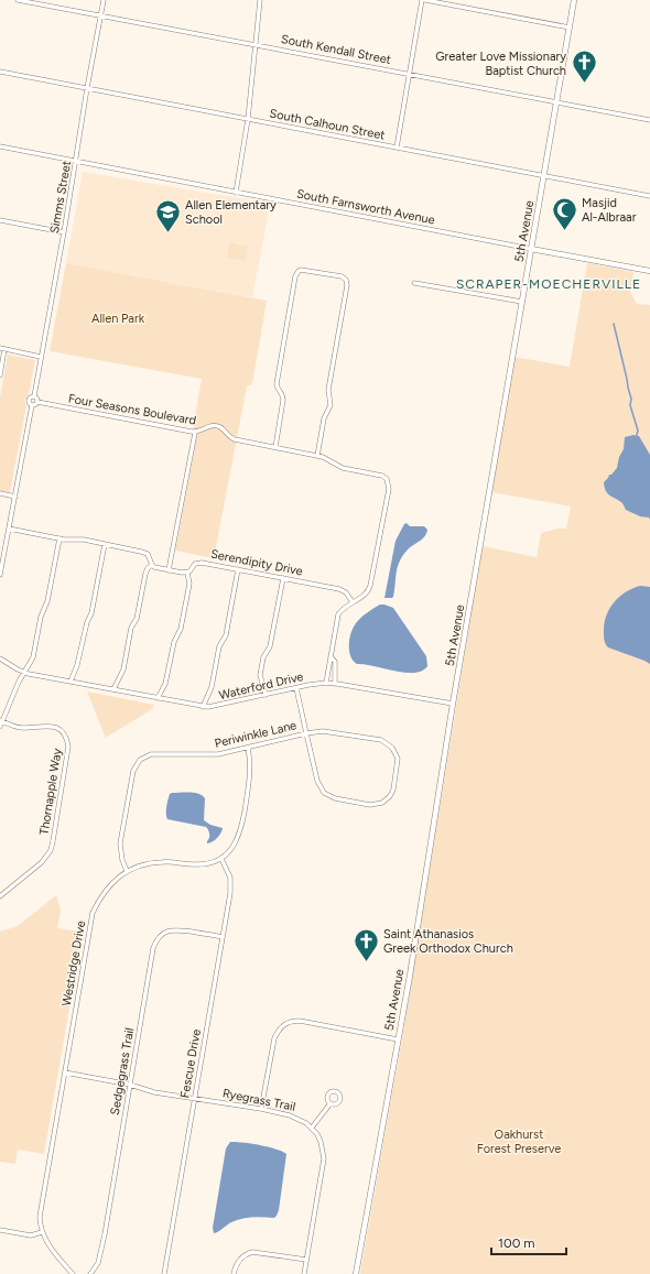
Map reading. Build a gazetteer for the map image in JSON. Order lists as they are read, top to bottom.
{
  "streets": {
    "street": [
      "South Kendall Street",
      "South Calhoun Street",
      "Simms Street",
      "South Farnsworth Avenue",
      "5th Avenue",
      "Four Seasons Boulevard",
      "Serendipity Drive",
      "Waterford Drive",
      "Periwinkle Lane",
      "Thornapple Way",
      "Westridge Drive",
      "Fescue Drive",
      "Sedgegrass Trail",
      "Ryegrass Trail"
    ]
  },
  "crossings": [
    ["South Kendall Street", "Simms Street"],
    ["South Kendall Street", "5th Avenue"],
    ["South Calhoun Street", "Simms Street"],
    ["South Calhoun Street", "5th Avenue"],
    ["Simms Street", "South Farnsworth Avenue"],
    ["Simms Street", "Four Seasons Boulevard"],
    ["South Farnsworth Avenue", "5th Avenue"],
    ["5th Avenue", "Waterford Drive"],
    ["Four Seasons Boulevard", "Serendipity Drive"],
    ["Four Seasons Boulevard", "Waterford Drive"],
    ["Periwinkle Lane", "Westridge Drive"],
    ["Westridge Drive", "Fescue Drive"],
    ["Westridge Drive", "Ryegrass Trail"],
    ["Fescue Drive", "Sedgegrass Trail"],
    ["Fescue Drive", "Ryegrass Trail"],
    ["Sedgegrass Trail", "Ryegrass Trail"]
  ],
  "districts": ["SCRAPER-MOECHERVILLE"],
  "parks": ["Allen Park", "Oakhurst Forest Preserve"],
  "places": {
    "church": ["Greater Love Missionary Baptist Church", "Saint Athanasios Greek Orthodox Church"],
    "mosque": ["Masjid Al-Albraar"],
    "school or university": ["Allen Elementary School"]
  },
  "scale_bar": "100 m"
}
